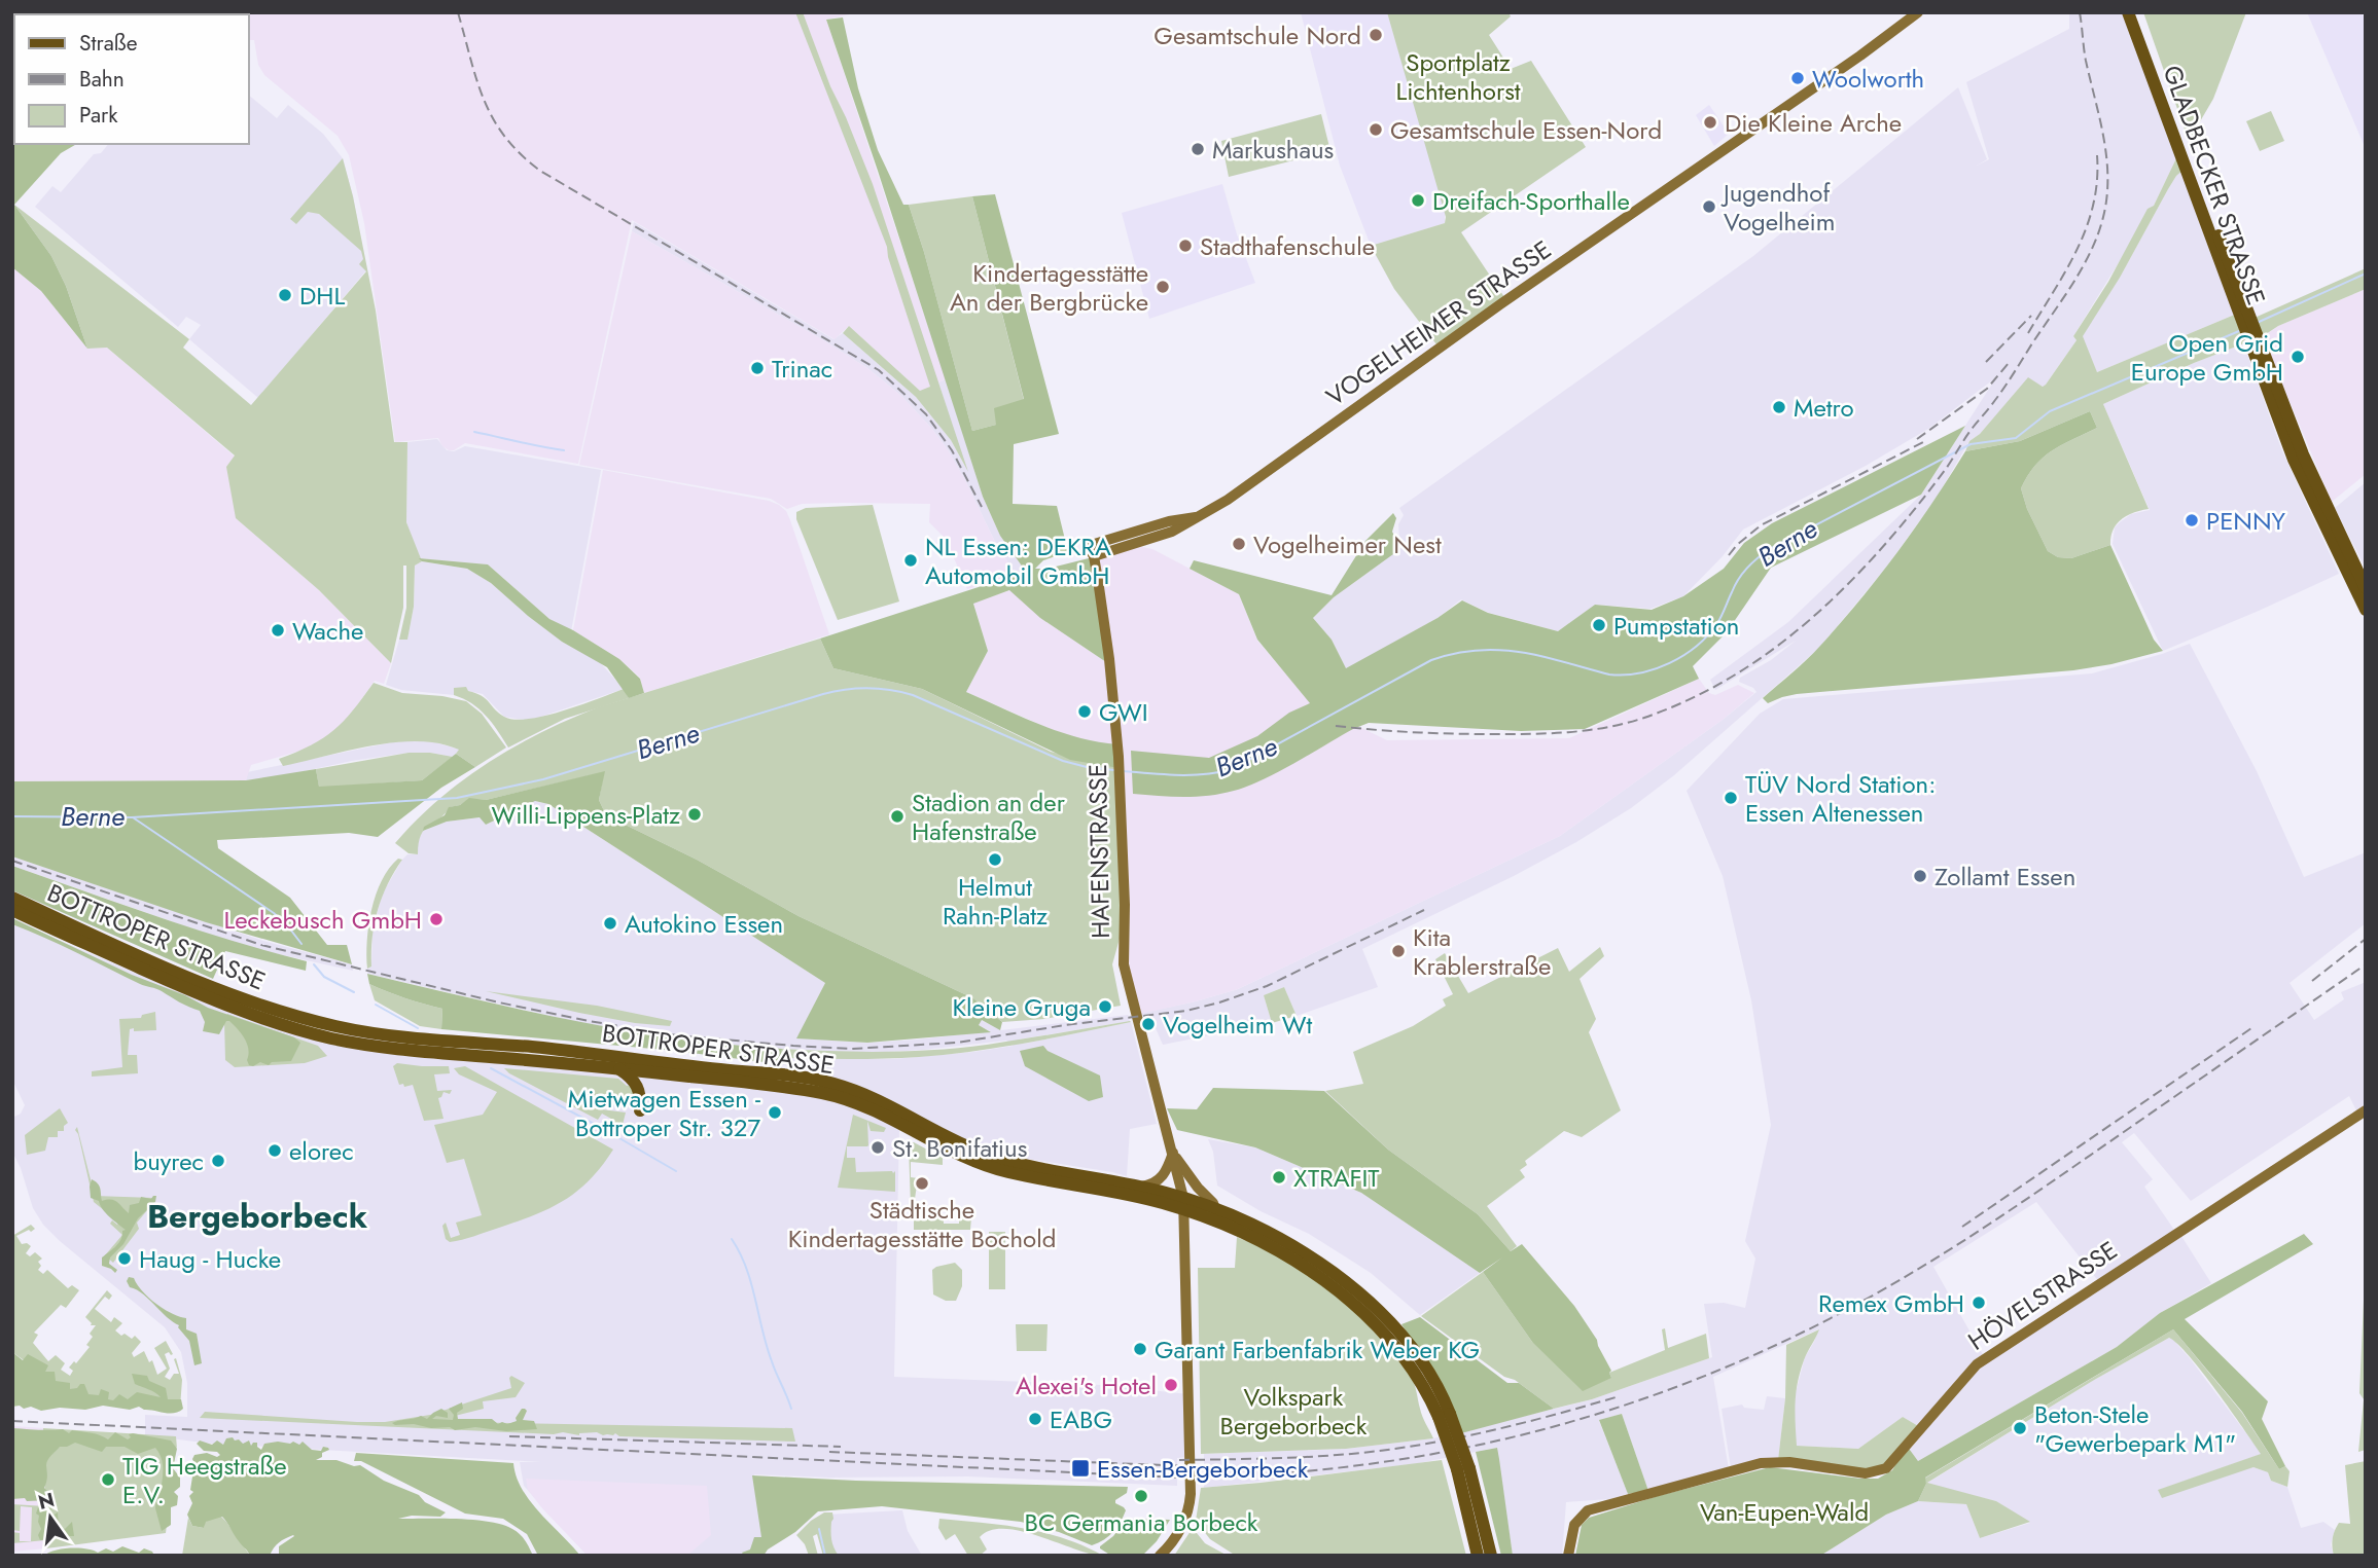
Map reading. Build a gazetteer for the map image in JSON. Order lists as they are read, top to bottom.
{
  "streets": {
    "main road": [
      "GLADBECKER STRASSE",
      "VOGELHEIMER STRASSE",
      "HAFENSTRASSE",
      "BOTTROPER STRASSE",
      "HÖVELSTRASSE"
    ]
  },
  "crossings": [
    ["VOGELHEIMER STRASSE", "HAFENSTRASSE"],
    ["HAFENSTRASSE", "BOTTROPER STRASSE"]
  ],
  "districts": ["Bergeborbeck"],
  "water": ["Berne"],
  "parks": ["Sportplatz Lichtenhorst", "Volkspark Bergeborbeck", "Van-Eupen-Wald"],
  "places": {
    "other": [
      "Gesamtschule Nord",
      "Woolworth",
      "Die Kleine Arche",
      "Gesamtschule Essen-Nord",
      "Markushaus",
      "Dreifach-Sporthalle",
      "Jugendhof Vogelheim",
      "Stadthafenschule",
      "Kindertagesstätte An der Bergbrücke",
      "DHL",
      "Open Grid Europe GmbH",
      "Trinac",
      "Metro",
      "PENNY",
      "Vogelheimer Nest",
      "NL Essen: DEKRA Automobil GmbH",
      "Pumpstation",
      "Wache",
      "GWI",
      "TÜV Nord Station: Essen Altenessen",
      "Willi-Lippens-Platz",
      "Stadion an der Hafenstraße",
      "Helmut Rahn-Platz",
      "Zollamt Essen",
      "Leckebusch GmbH",
      "Autokino Essen",
      "Kita Krablerstraße",
      "Kleine Gruga",
      "Vogelheim Wt",
      "Mietwagen Essen - Bottroper Str. 327",
      "St. Bonifatius",
      "elorec",
      "buyrec",
      "XTRAFIT",
      "Städtische Kindertagesstätte Bochold",
      "Haug - Hucke",
      "Remex GmbH",
      "Garant Farbenfabrik Weber KG",
      "Alexei's Hotel",
      "EABG",
      "Beton-Stele \"Gewerbepark M1\"",
      "TIG Heegstraße E.V.",
      "BC Germania Borbeck"
    ],
    "transit": ["Essen-Bergeborbeck"]
  },
  "legend": ["Straße", "Bahn", "Park"],
  "north": "top"
}
